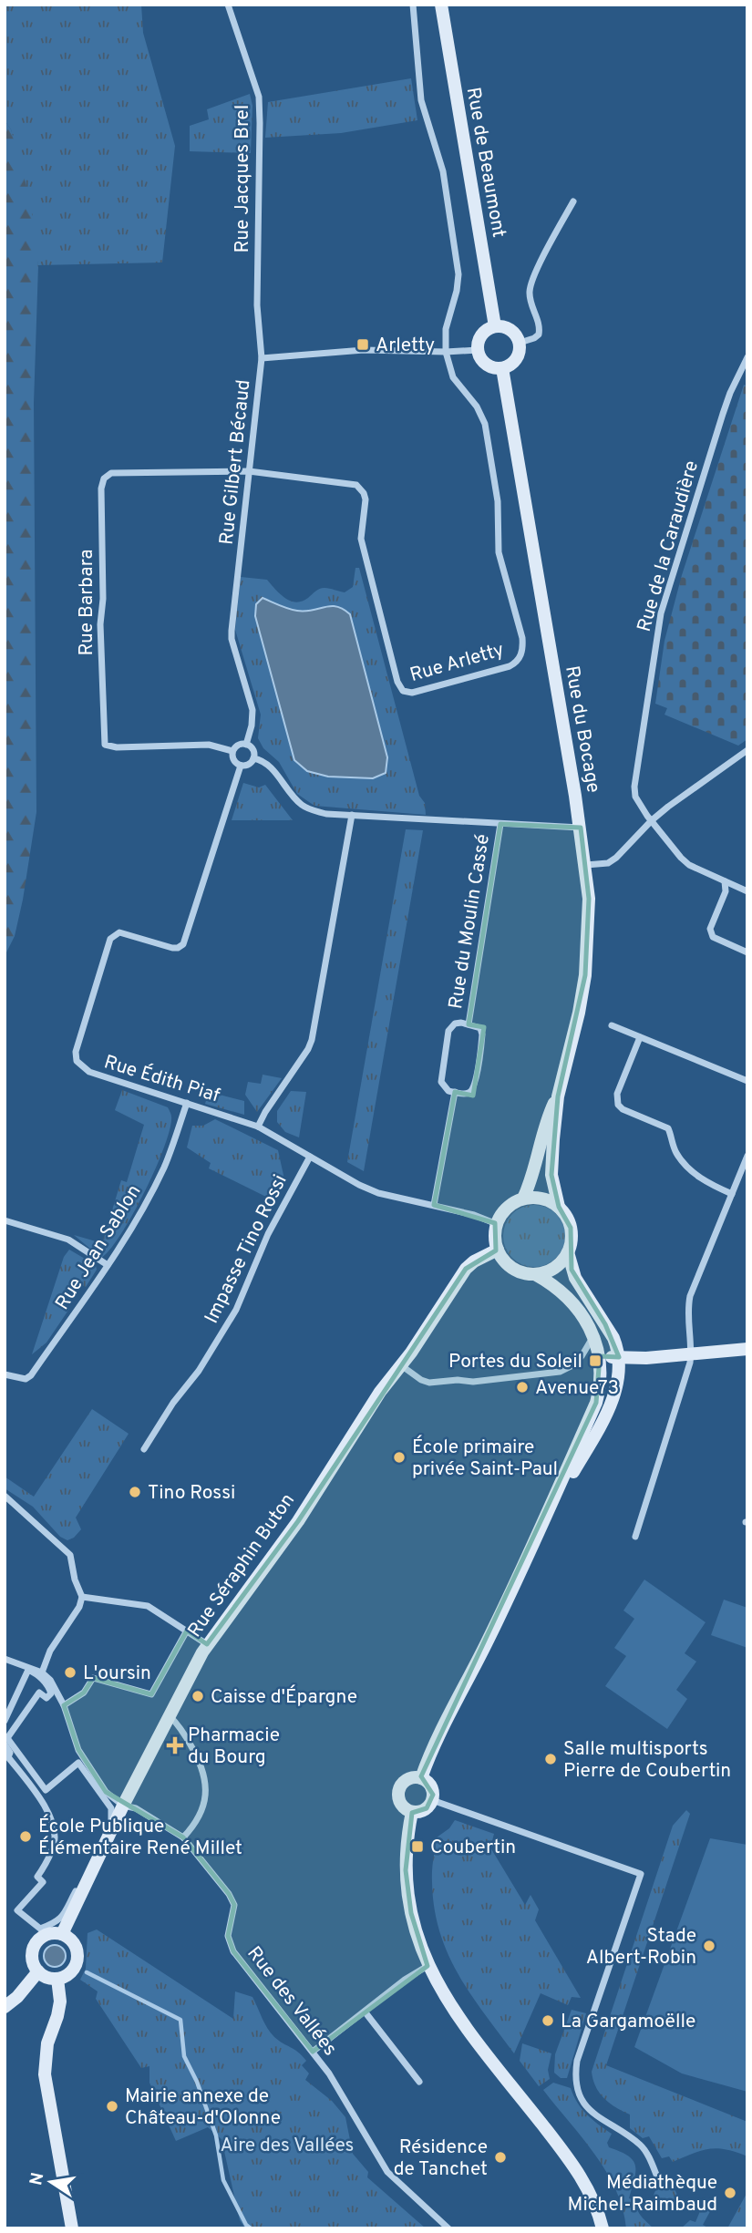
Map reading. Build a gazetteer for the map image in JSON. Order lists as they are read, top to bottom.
{
  "streets": {
    "main road": ["Rue de Beaumont", "Rue du Bocage", "Rue Séraphin Buton"],
    "street": [
      "Rue Jacques Brel",
      "Rue Gilbert Bécaud",
      "Rue de la Caraudière",
      "Rue Barbara",
      "Rue Arletty",
      "Rue du Moulin Cassé",
      "Rue Édith Piaf",
      "Rue Jean Sablon",
      "Impasse Tino Rossi",
      "Rue des Vallées"
    ]
  },
  "crossings": [
    ["Rue de Beaumont", "Rue Gilbert Bécaud"],
    ["Rue de Beaumont", "Rue du Bocage"],
    ["Rue Jacques Brel", "Rue Gilbert Bécaud"],
    ["Rue Gilbert Bécaud", "Rue Barbara"],
    ["Rue Gilbert Bécaud", "Rue Arletty"],
    ["Rue Gilbert Bécaud", "Rue du Bocage"],
    ["Rue Gilbert Bécaud", "Rue Édith Piaf"],
    ["Rue Barbara", "Rue Arletty"],
    ["Rue Barbara", "Rue Édith Piaf"],
    ["Rue du Bocage", "Rue Édith Piaf"],
    ["Rue du Bocage", "Rue Séraphin Buton"],
    ["Rue Édith Piaf", "Rue Jean Sablon"],
    ["Rue Édith Piaf", "Impasse Tino Rossi"],
    ["Rue Édith Piaf", "Rue Séraphin Buton"],
    ["Rue Séraphin Buton", "Rue des Vallées"]
  ],
  "parks": ["Aire des Vallées"],
  "places": {
    "transit": ["Arletty", "Portes du Soleil", "Coubertin"],
    "other": [
      "Avenue73",
      "École primaire privée Saint-Paul",
      "Tino Rossi",
      "L'oursin",
      "Caisse d'Épargne",
      "Salle multisports Pierre de Coubertin",
      "École Publique Élémentaire René Millet",
      "Stade Albert-Robin",
      "La Gargamoëlle",
      "Mairie annexe de Château-d'Olonne",
      "Résidence de Tanchet",
      "Médiathèque Michel-Raimbaud"
    ],
    "health": ["Pharmacie du Bourg"]
  },
  "north": "left"
}
